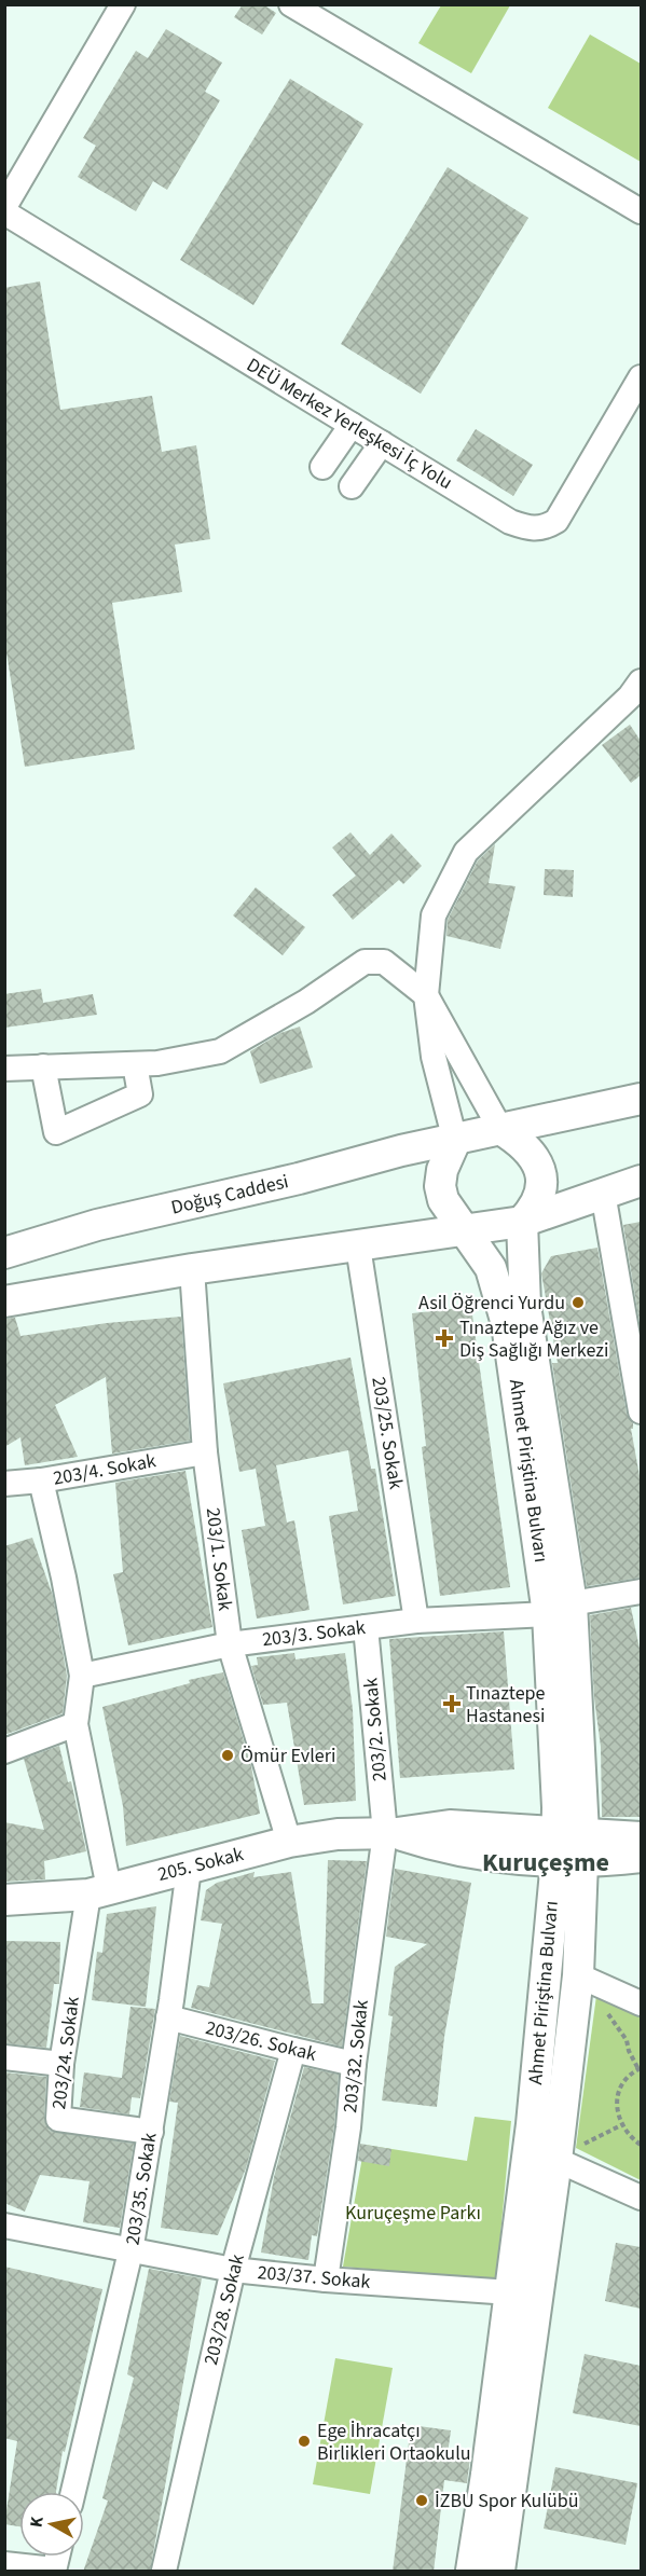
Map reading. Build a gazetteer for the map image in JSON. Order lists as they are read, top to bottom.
{
  "streets": {
    "main road": ["Doğuş Caddesi", "Ahmet Piriştina Bulvarı", "205. Sokak"],
    "street": [
      "DEÜ Merkez Yerleşkesi İç Yolu",
      "203/25. Sokak",
      "203/4. Sokak",
      "203/1. Sokak",
      "203/3. Sokak",
      "203/2. Sokak",
      "203/26. Sokak",
      "203/24. Sokak",
      "203/32. Sokak",
      "203/35. Sokak",
      "203/37. Sokak",
      "203/28. Sokak"
    ]
  },
  "crossings": [
    ["Doğuş Caddesi", "Ahmet Piriştina Bulvarı"],
    ["203/25. Sokak", "203/3. Sokak"],
    ["203/4. Sokak", "203/1. Sokak"],
    ["Ahmet Piriştina Bulvarı", "203/3. Sokak"],
    ["Ahmet Piriştina Bulvarı", "205. Sokak"],
    ["Ahmet Piriştina Bulvarı", "203/37. Sokak"],
    ["203/1. Sokak", "203/3. Sokak"],
    ["203/1. Sokak", "205. Sokak"],
    ["203/3. Sokak", "203/2. Sokak"],
    ["203/2. Sokak", "205. Sokak"],
    ["203/2. Sokak", "203/32. Sokak"],
    ["205. Sokak", "203/24. Sokak"],
    ["205. Sokak", "203/32. Sokak"],
    ["205. Sokak", "203/35. Sokak"],
    ["203/26. Sokak", "203/32. Sokak"],
    ["203/26. Sokak", "203/35. Sokak"],
    ["203/26. Sokak", "203/28. Sokak"],
    ["203/24. Sokak", "203/35. Sokak"],
    ["203/32. Sokak", "203/37. Sokak"],
    ["203/35. Sokak", "203/37. Sokak"],
    ["203/37. Sokak", "203/28. Sokak"]
  ],
  "districts": ["Kuruçeşme"],
  "parks": ["Kuruçeşme Parkı"],
  "places": {
    "other": [
      "Asil Öğrenci Yurdu",
      "Ömür Evleri",
      "Ege İhracatçı Birlikleri Ortaokulu",
      "İZBU Spor Kulübü"
    ],
    "health": ["Tınaztepe Ağız ve Diş Sağlığı Merkezi", "Tınaztepe Hastanesi"]
  },
  "north": "left"
}
